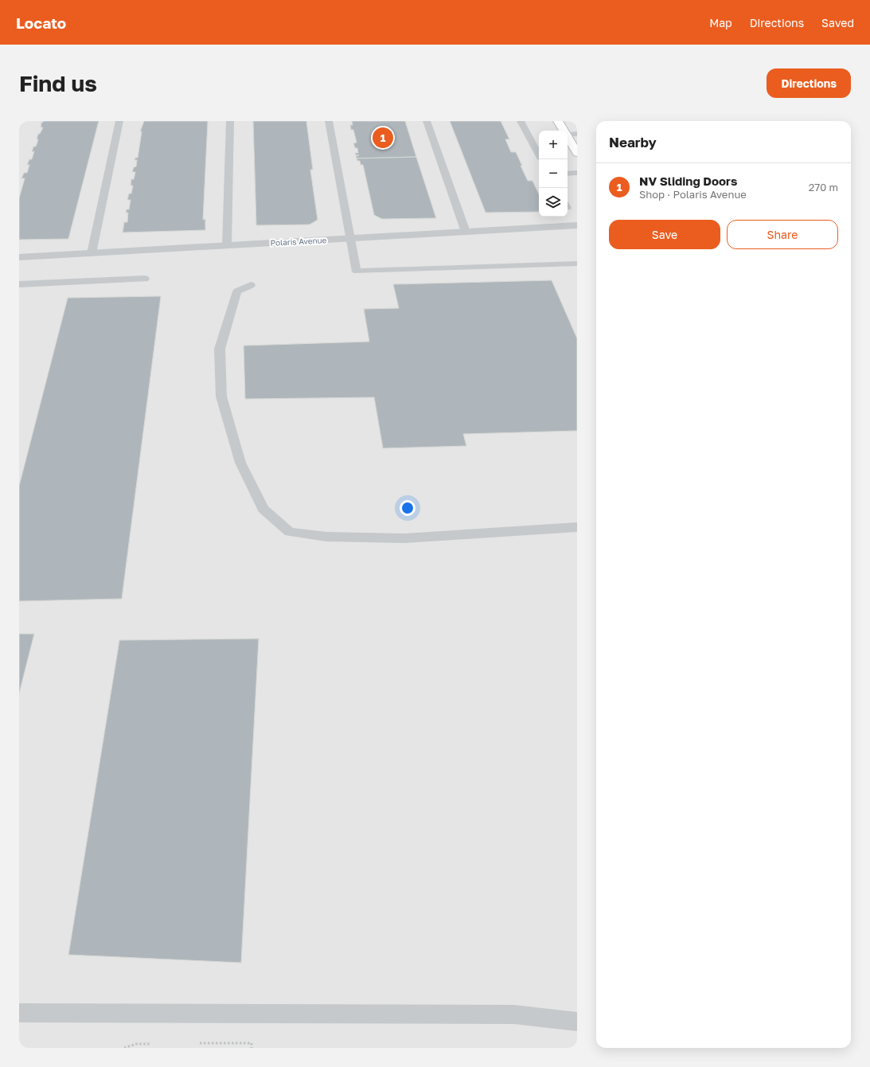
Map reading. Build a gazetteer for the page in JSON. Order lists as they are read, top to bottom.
{
  "streets": {
    "street": ["Polaris Avenue"]
  },
  "page": {
    "header": "Locato",
    "nav": ["Map", "Directions", "Saved"],
    "buttons": [
      "Directions",
      ["Save", "Share"]
    ],
    "title": "Find us",
    "heading": "Nearby",
    "pins": "1",
    "map_buttons": ["+", "−"],
    "list": [
      {
        "mark": "1",
        "name": "NV Sliding Doors",
        "note": "Shop · Polaris Avenue",
        "value": "270 m"
      }
    ]
  }
}
